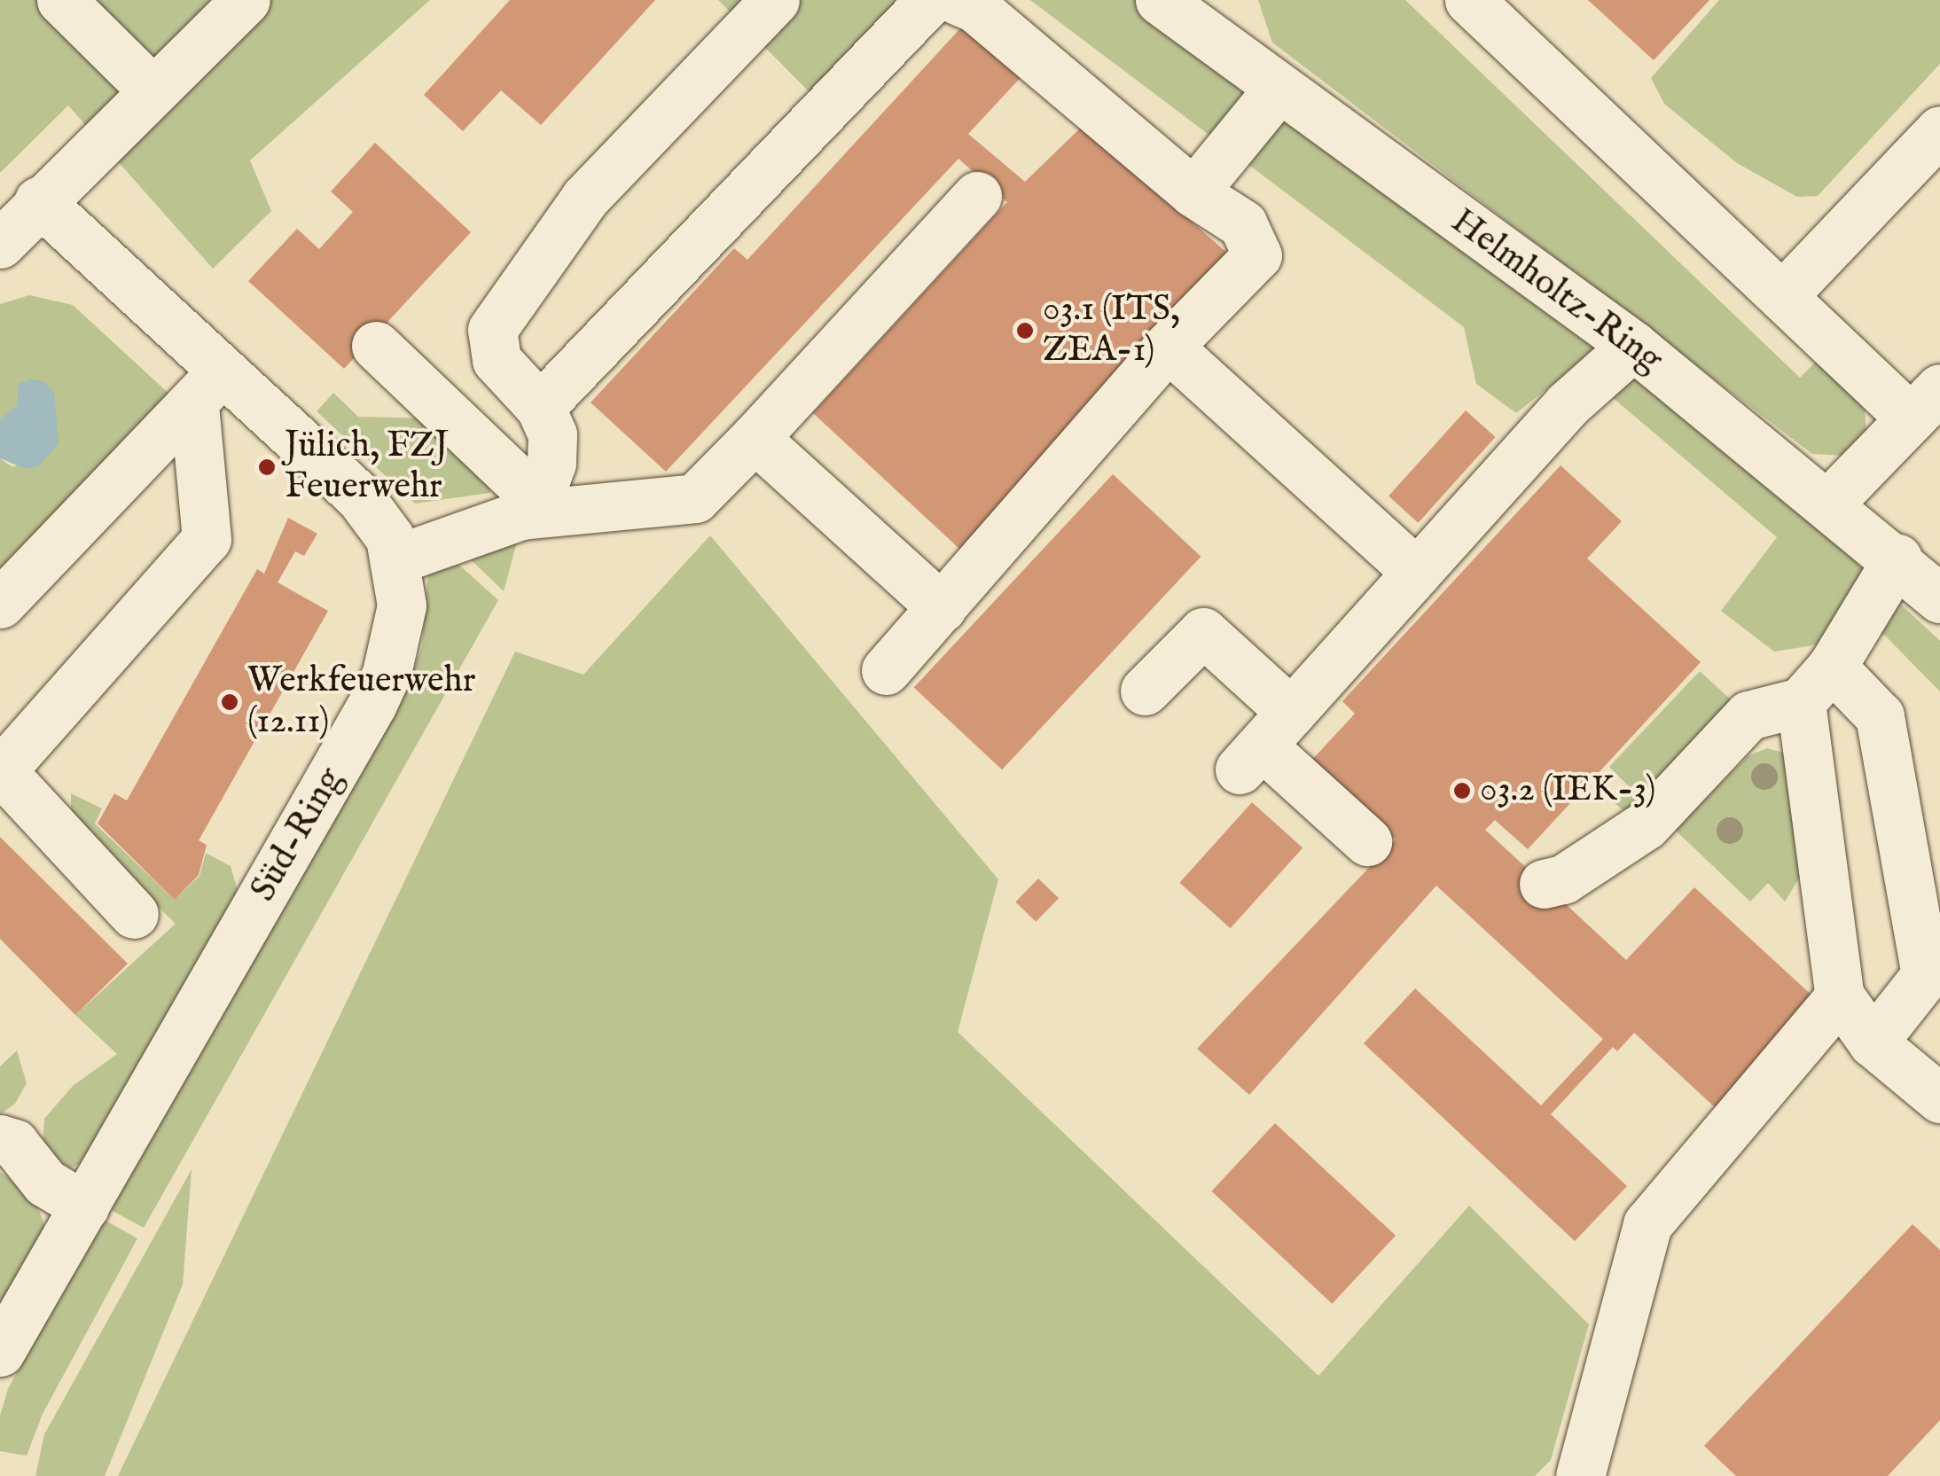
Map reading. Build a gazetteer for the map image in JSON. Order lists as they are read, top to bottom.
{
  "streets": {
    "street": ["Helmholtz-Ring", "Süd-Ring"]
  },
  "places": [
    "03.1 (ITS, ZEA-1)",
    "Jülich, FZJ Feuerwehr",
    "Werkfeuerwehr (12.11)",
    "03.2 (IEK-3)"
  ]
}
